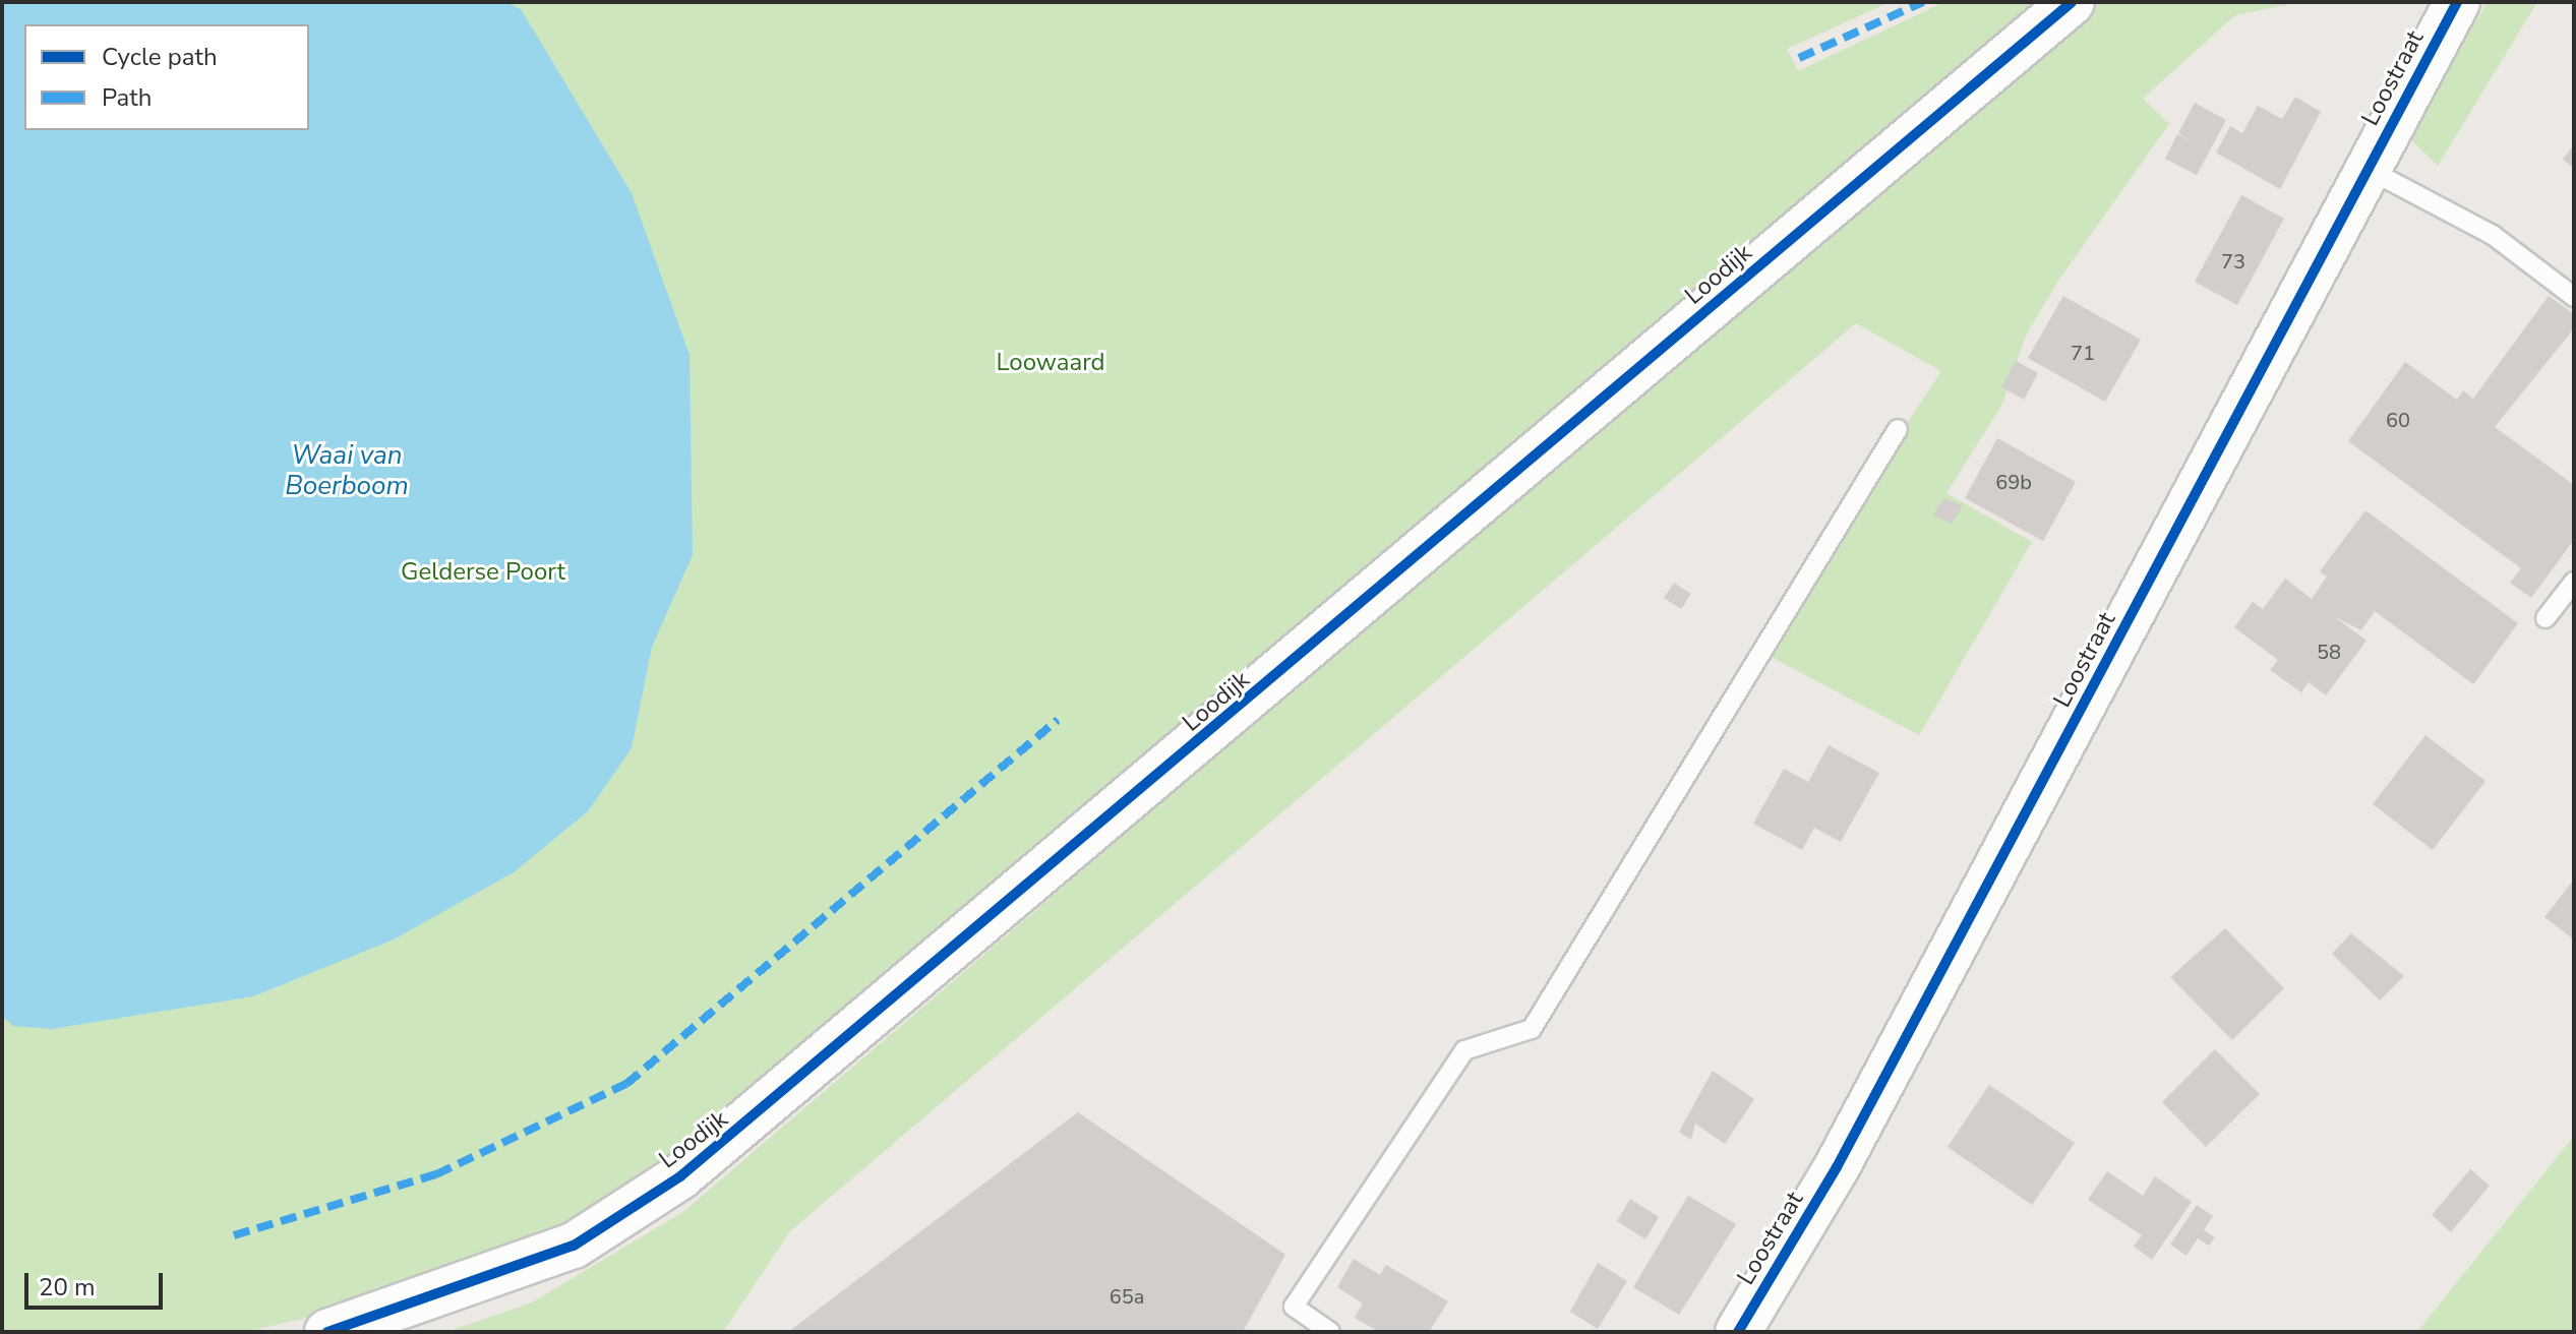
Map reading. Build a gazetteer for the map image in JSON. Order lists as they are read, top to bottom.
{
  "streets": {
    "street": ["Loostraat", "Loodijk"]
  },
  "water": ["Waai van Boerboom"],
  "parks": ["Loowaard", "Gelderse Poort"],
  "house_numbers": [
    "73",
    "71",
    "60",
    "69b",
    "58",
    "65a"
  ],
  "legend": ["Cycle path", "Path"],
  "scale_bar": "20 m"
}
